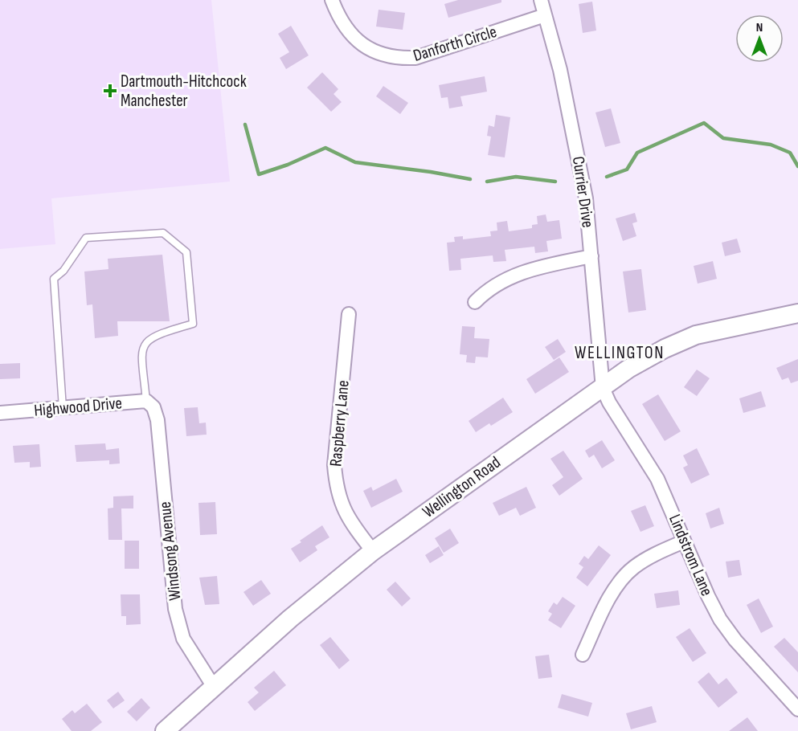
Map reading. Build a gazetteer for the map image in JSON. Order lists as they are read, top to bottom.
{
  "streets": {
    "main road": ["Wellington Road"],
    "street": [
      "Danforth Circle",
      "Currier Drive",
      "Highwood Drive",
      "Raspberry Lane",
      "Windsong Avenue",
      "Lindstrom Lane"
    ]
  },
  "crossings": [
    ["Danforth Circle", "Currier Drive"],
    ["Currier Drive", "Wellington Road"],
    ["Currier Drive", "Lindstrom Lane"],
    ["Highwood Drive", "Windsong Avenue"],
    ["Raspberry Lane", "Wellington Road"],
    ["Wellington Road", "Windsong Avenue"],
    ["Wellington Road", "Lindstrom Lane"]
  ],
  "districts": ["WELLINGTON"],
  "places": {
    "health": ["Dartmouth-Hitchcock Manchester"]
  },
  "north": "top"
}
